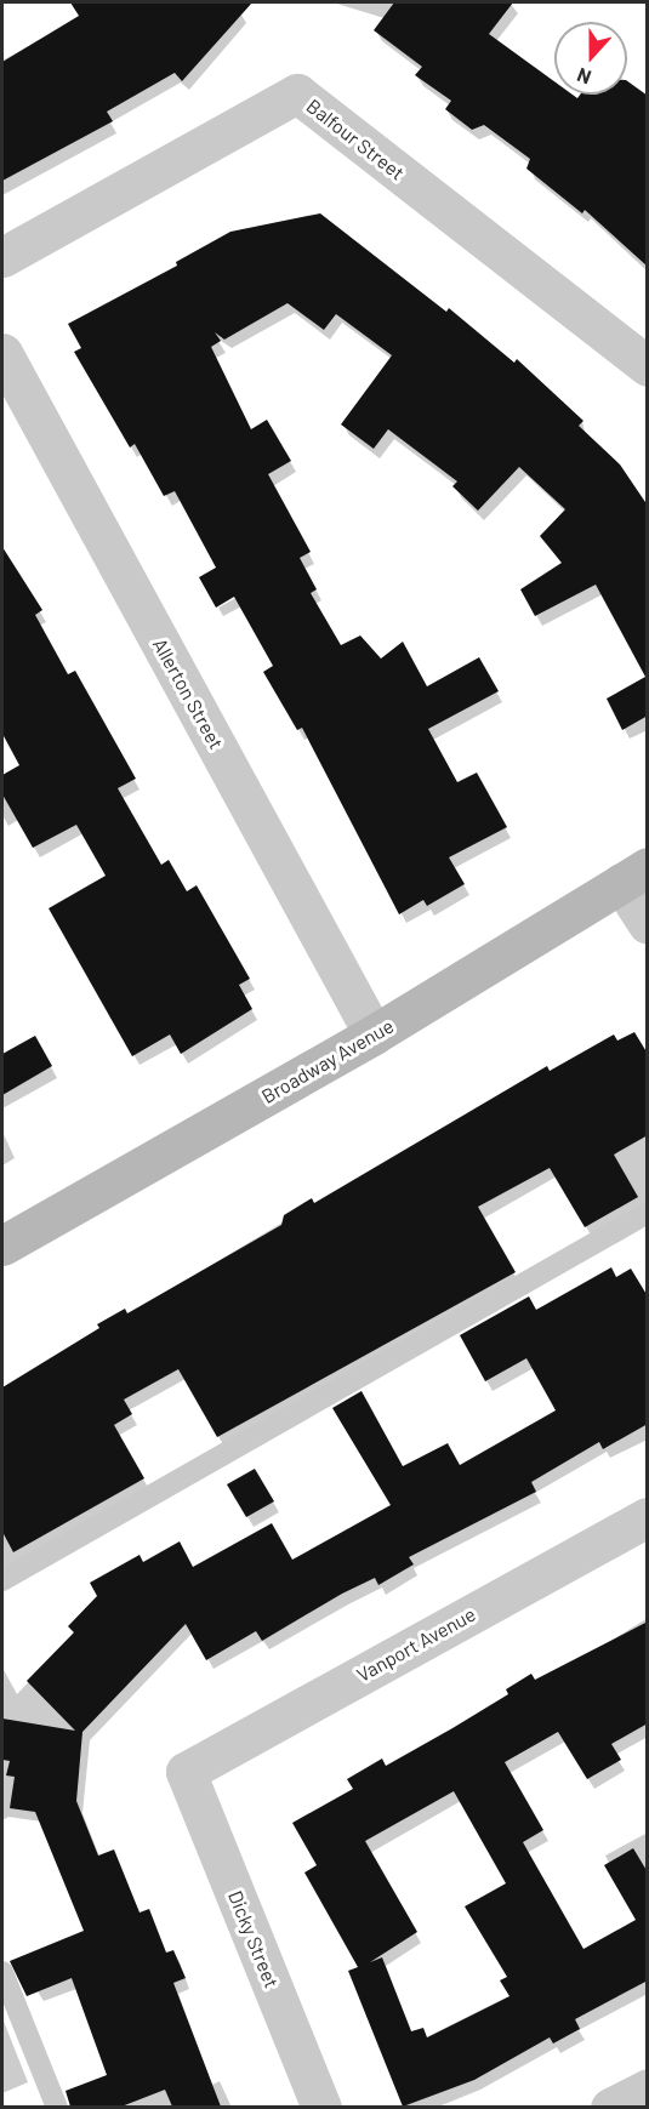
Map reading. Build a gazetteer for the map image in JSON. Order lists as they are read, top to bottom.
{
  "streets": {
    "street": [
      "Balfour Street",
      "Allerton Street",
      "Broadway Avenue",
      "Vanport Avenue",
      "Dicky Street"
    ]
  },
  "crossings": [
    ["Allerton Street", "Broadway Avenue"],
    ["Vanport Avenue", "Dicky Street"]
  ],
  "north": "bottom"
}
